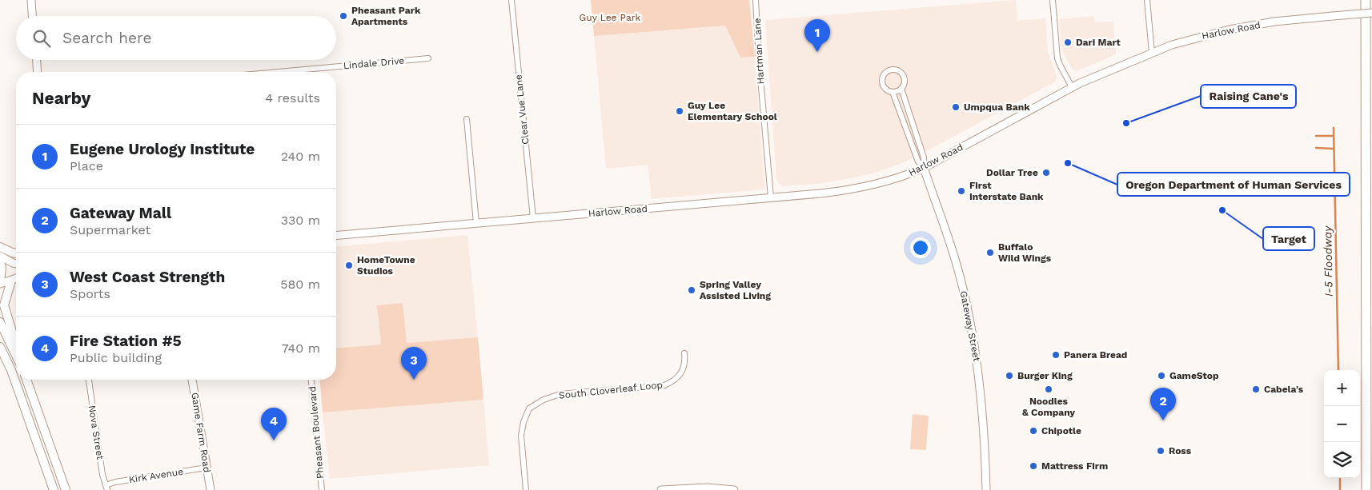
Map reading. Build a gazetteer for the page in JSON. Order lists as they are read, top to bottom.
{
  "streets": {
    "main road": ["Harlow Road", "Gateway Street", "Game Farm Road"],
    "street": [
      "Hartman Lane",
      "Lindale Drive",
      "Clear Vue Lane",
      "South Cloverleaf Loop",
      "Nova Street",
      "Pheasant Boulevard",
      "Kirk Avenue"
    ]
  },
  "crossings": [
    ["Harlow Road", "Hartman Lane"],
    ["Harlow Road", "Clear Vue Lane"],
    ["Harlow Road", "Gateway Street"],
    ["Nova Street", "Kirk Avenue"],
    ["Game Farm Road", "Kirk Avenue"]
  ],
  "water": ["I-5 Floodway"],
  "parks": ["Guy Lee Park"],
  "places": [
    "Pheasant Park Apartments",
    "Dari Mart",
    "Umpqua Bank",
    "Guy Lee Elementary School",
    "Raising Cane's",
    "Oregon Department of Human Services",
    "Dollar Tree",
    "First Interstate Bank",
    "Target",
    "Buffalo Wild Wings",
    "HomeTowne Studios",
    "Spring Valley Assisted Living",
    "Panera Bread",
    "Burger King",
    "GameStop",
    "Noodles & Company",
    "Cabela's",
    "Chipotle",
    "Ross",
    "Mattress Firm"
  ],
  "page": {
    "search": "Search here",
    "pins": [
      "1",
      "3",
      "2",
      "4"
    ],
    "heading": ["Nearby", "4 results"],
    "list": [
      {
        "mark": "1",
        "name": "Eugene Urology Institute",
        "note": "Place",
        "value": "240 m"
      },
      {
        "mark": "2",
        "name": "Gateway Mall",
        "note": "Supermarket",
        "value": "330 m"
      },
      {
        "mark": "3",
        "name": "West Coast Strength",
        "note": "Sports",
        "value": "580 m"
      },
      {
        "mark": "4",
        "name": "Fire Station #5",
        "note": "Public building",
        "value": "740 m"
      }
    ],
    "map_buttons": ["+", "−"]
  }
}
